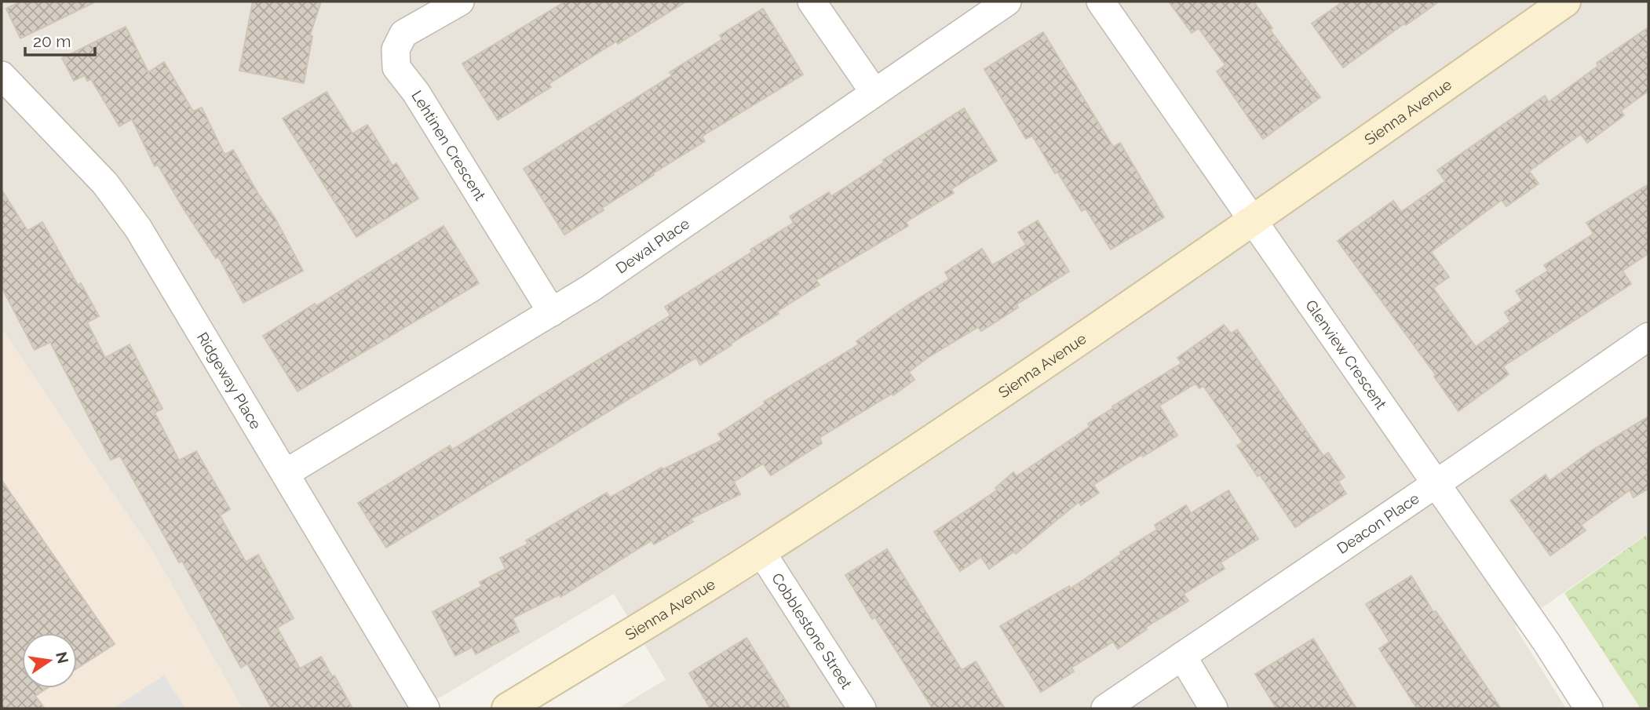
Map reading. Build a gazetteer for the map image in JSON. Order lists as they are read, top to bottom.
{
  "streets": {
    "street": [
      "Sienna Avenue",
      "Lehtinen Crescent",
      "Dewal Place",
      "Glenview Crescent",
      "Ridgeway Place",
      "Deacon Place",
      "Cobblestone Street"
    ]
  },
  "crossings": [
    ["Sienna Avenue", "Glenview Crescent"],
    ["Sienna Avenue", "Cobblestone Street"],
    ["Lehtinen Crescent", "Dewal Place"],
    ["Dewal Place", "Ridgeway Place"],
    ["Glenview Crescent", "Deacon Place"]
  ],
  "scale_bar": "20 m",
  "north": "right"
}
